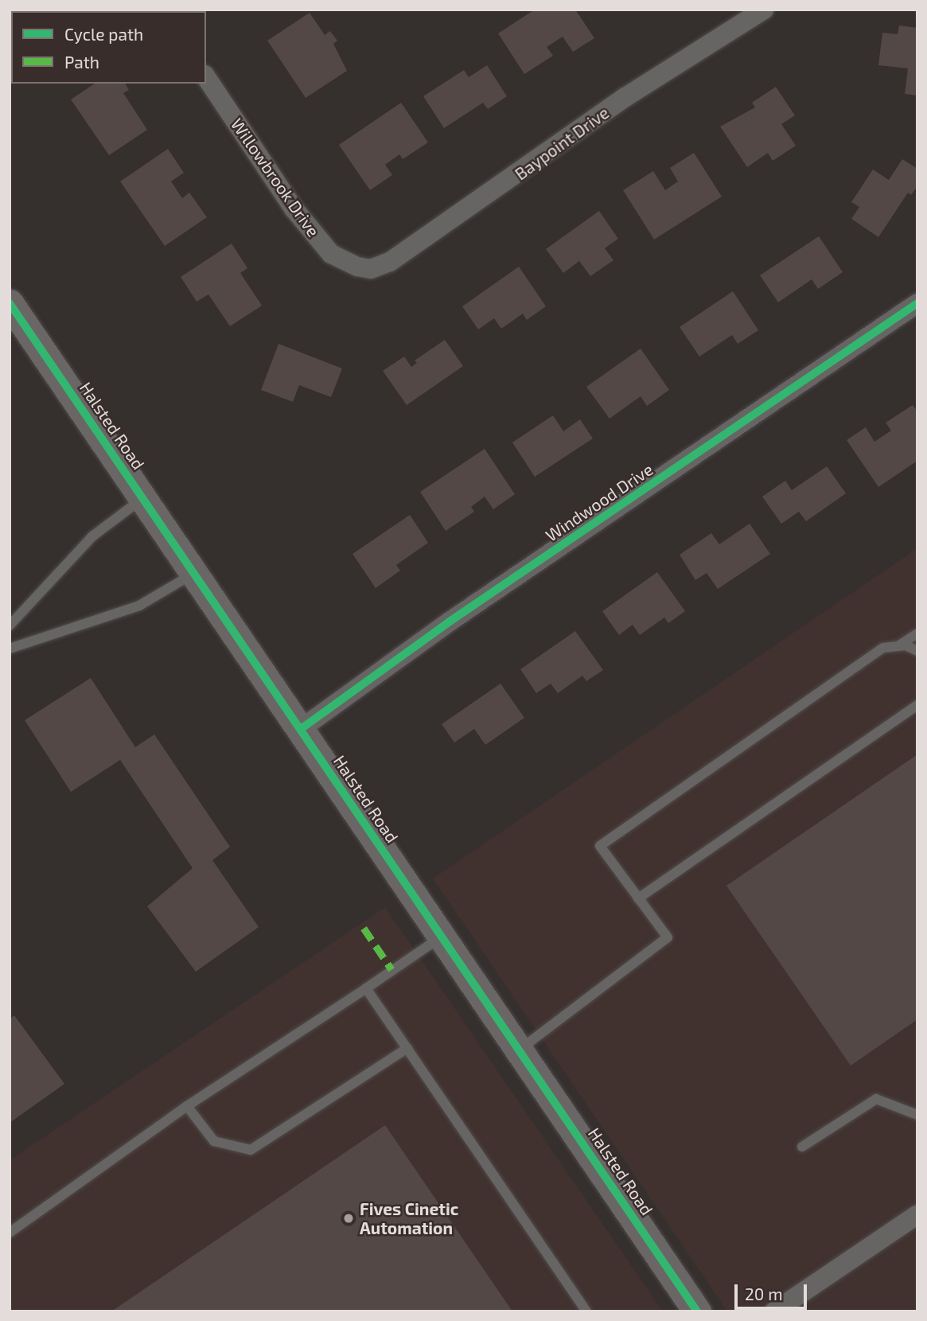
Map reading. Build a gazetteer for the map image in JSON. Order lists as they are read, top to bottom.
{
  "streets": {
    "street": [
      "Baypoint Drive",
      "Willowbrook Drive",
      "Halsted Road",
      "Windwood Drive"
    ]
  },
  "crossings": [
    ["Baypoint Drive", "Willowbrook Drive"],
    ["Halsted Road", "Windwood Drive"]
  ],
  "places": ["Fives Cinetic Automation"],
  "legend": ["Cycle path", "Path"],
  "scale_bar": "20 m"
}
